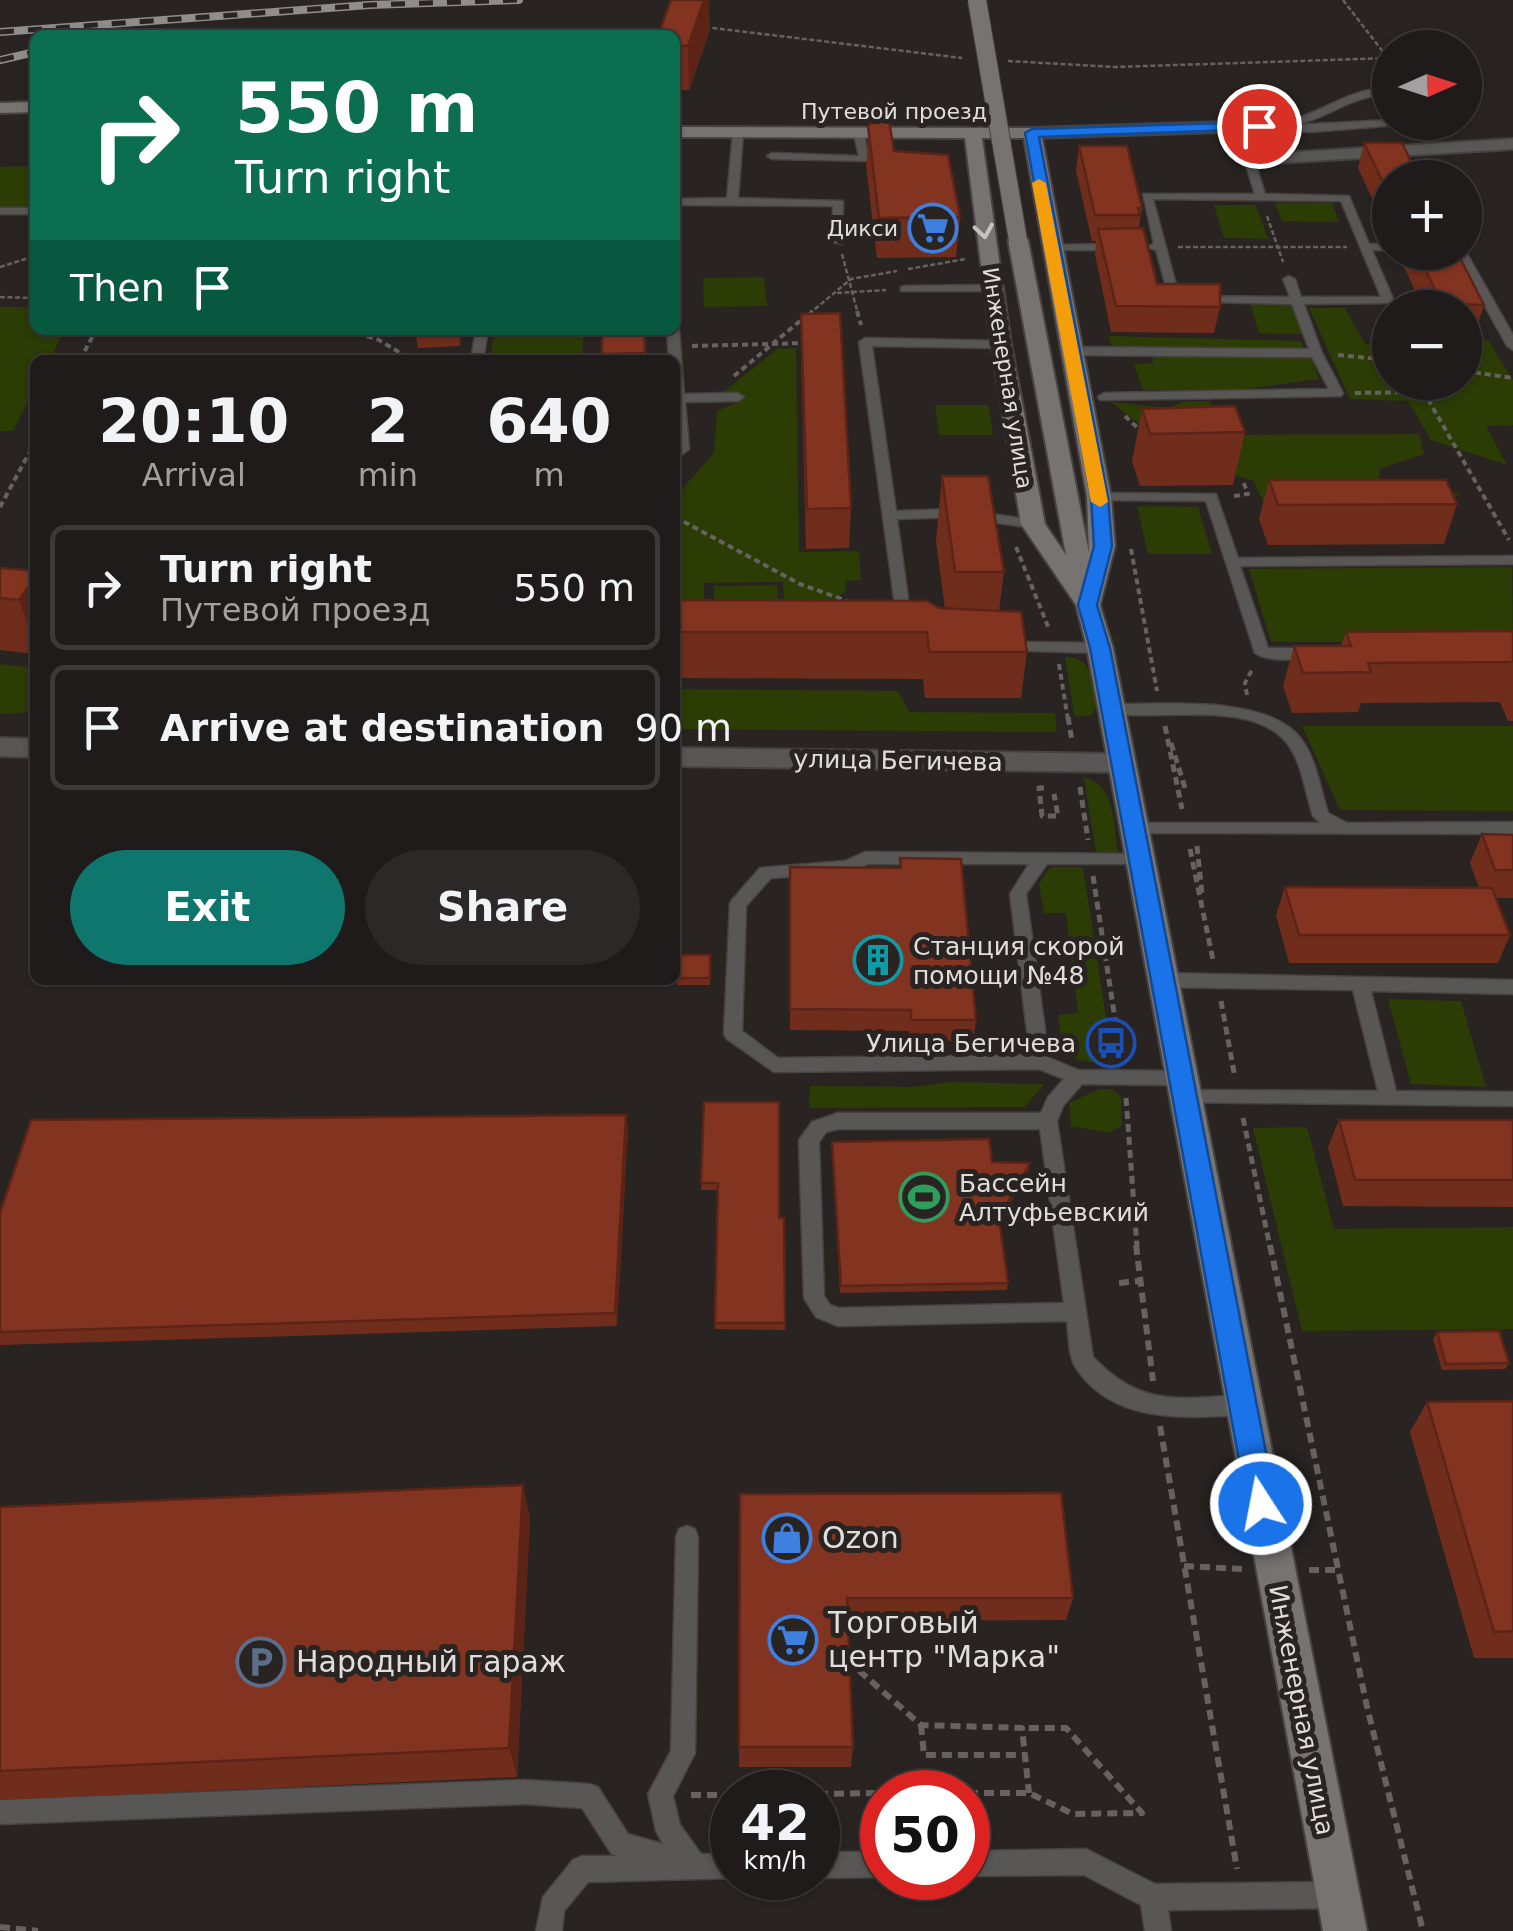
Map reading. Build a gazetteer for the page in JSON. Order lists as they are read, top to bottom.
{
  "streets": {
    "street": ["Путевой проезд", "Инженерная улица", "улица Бегичева"]
  },
  "crossings": [
    ["Путевой проезд", "Инженерная улица"],
    ["Инженерная улица", "улица Бегичева"]
  ],
  "places": {
    "supermarket": ["Дикси", "Торговый центр \"Марка\""],
    "building": ["Станция скорой помощи №48"],
    "bus stop": ["Улица Бегичева"],
    "sports": ["Бассейн Алтуфьевский"],
    "shop": ["Ozon"],
    "parking": ["Народный гараж"]
  },
  "north": "right",
  "page": {
    "map_buttons": ["+", "−"],
    "turn": ["550 m", "Turn right"],
    "then": "Then",
    "eta": [
      "20:10",
      "Arrival",
      "2",
      "min",
      "640",
      "m"
    ],
    "list": [
      {
        "name": "Turn right",
        "note": "Путевой проезд",
        "value": "550 m"
      },
      {
        "name": "Arrive at destination",
        "value": "90 m"
      }
    ],
    "buttons": ["Exit", "Share"],
    "speed": "42 km/h",
    "limit": "50"
  }
}
